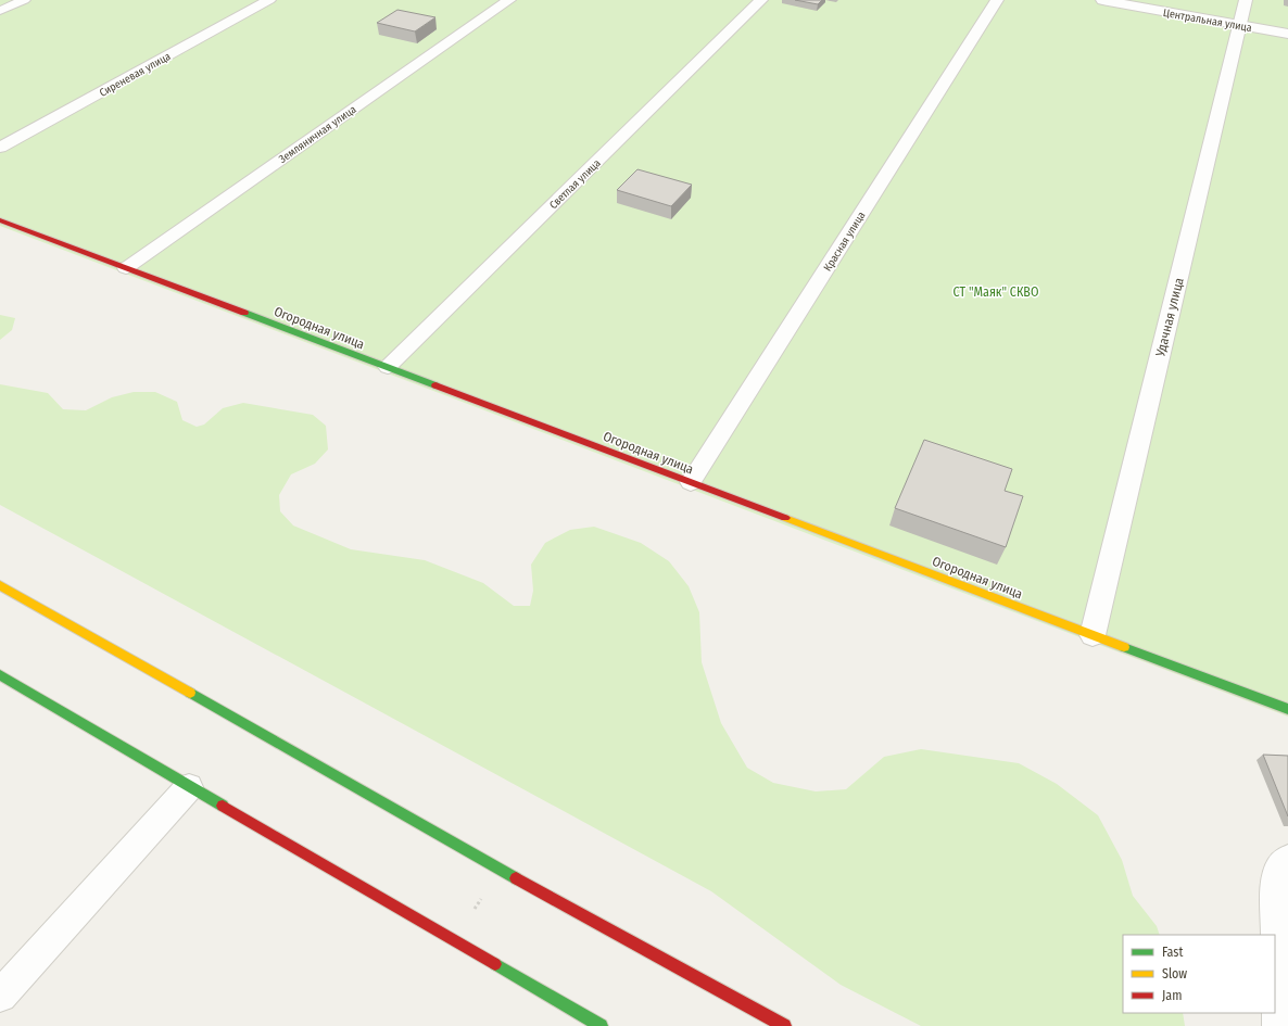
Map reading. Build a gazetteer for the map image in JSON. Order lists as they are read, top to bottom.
{
  "streets": {
    "main road": ["Огородная улица"],
    "street": ["Центральная улица"],
    "lane": [
      "Сиреневая улица",
      "Земляничная улица",
      "Светлая улица",
      "Красная улица",
      "Удачная улица"
    ]
  },
  "crossings": [
    ["Центральная улица", "Удачная улица"],
    ["Земляничная улица", "Огородная улица"],
    ["Светлая улица", "Огородная улица"],
    ["Красная улица", "Огородная улица"],
    ["Удачная улица", "Огородная улица"]
  ],
  "parks": ["СТ \"Маяк\" СКВО"],
  "legend": ["Fast", "Slow", "Jam"]
}
